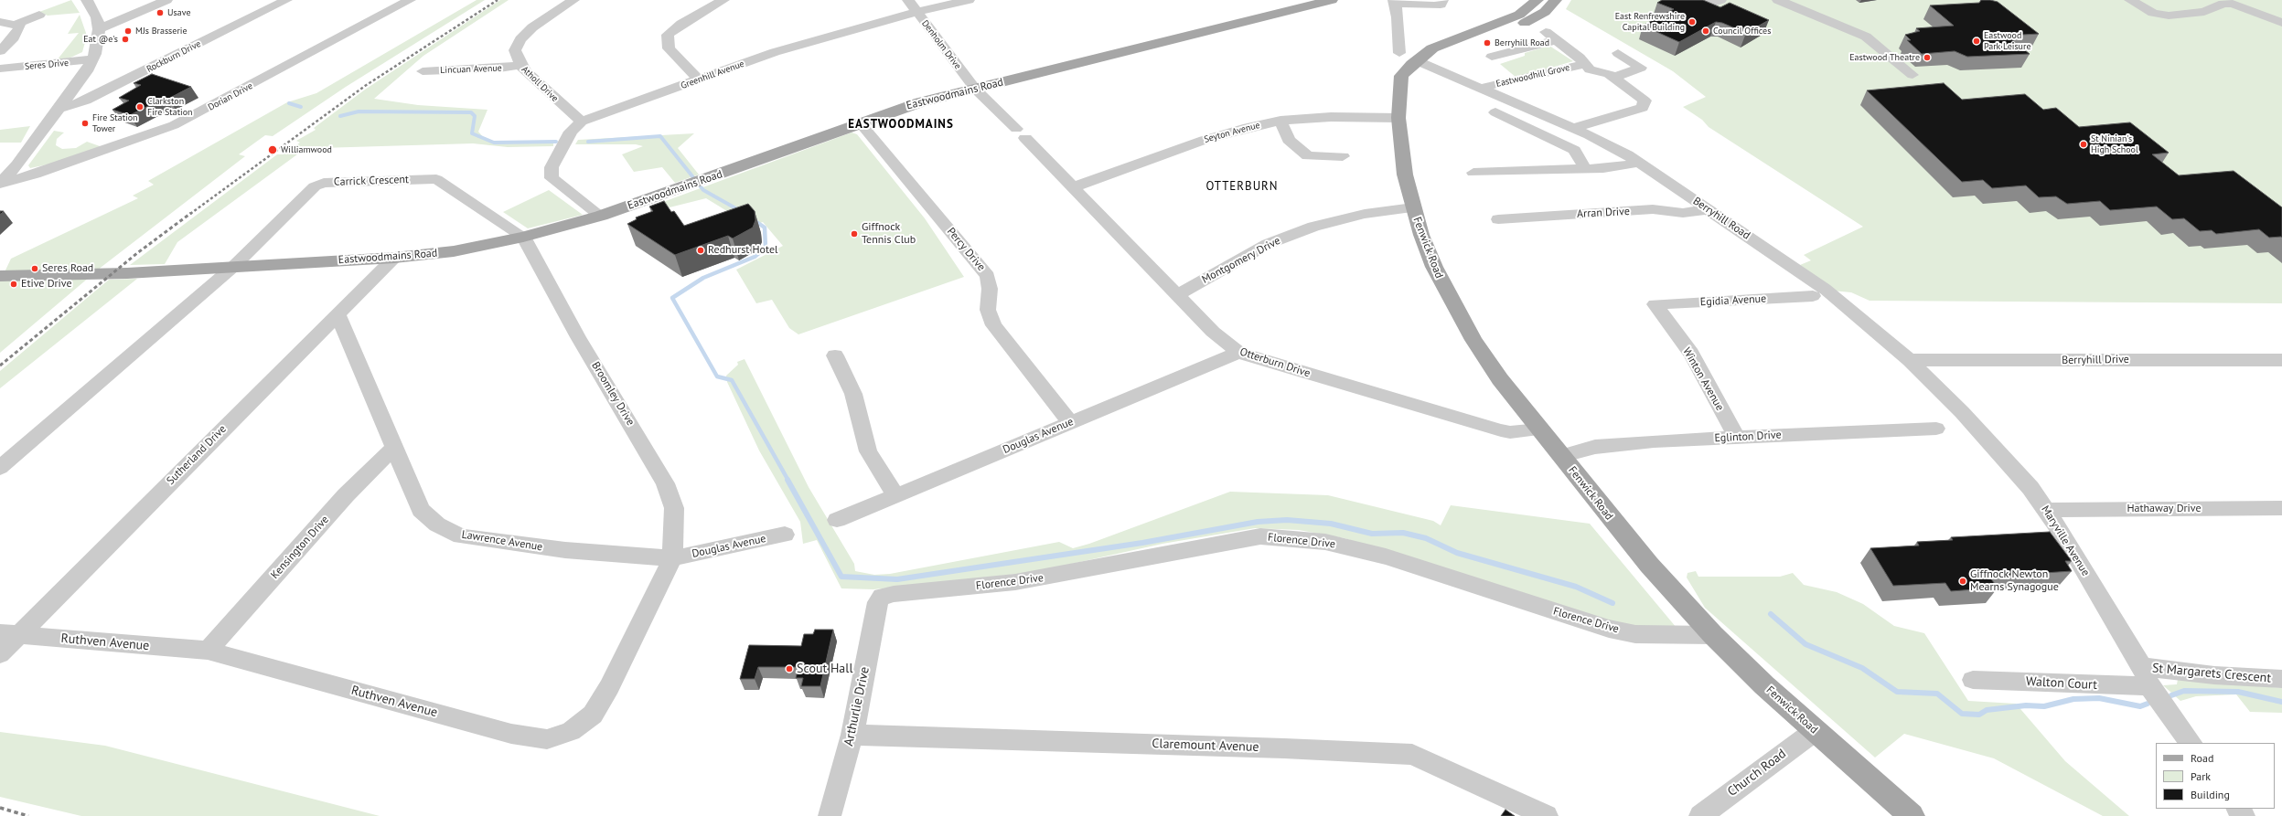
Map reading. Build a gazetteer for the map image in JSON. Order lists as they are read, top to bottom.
{
  "streets": {
    "main road": ["Eastwoodmains Road", "Fenwick Road"],
    "street": [
      "Denholm Drive",
      "Rockburn Drive",
      "Seres Drive",
      "Lincuan Avenue",
      "Greenhill Avenue",
      "Eastwoodhill Grove",
      "Atholl Drive",
      "Dorian Drive",
      "Seyton Avenue",
      "Carrick Crescent",
      "Arran Drive",
      "Berryhill Road",
      "Percy Drive",
      "Montgomery Drive",
      "Egidia Avenue",
      "Berryhill Drive",
      "Otterburn Drive",
      "Winton Avenue",
      "Broomley Drive",
      "Douglas Avenue",
      "Eglinton Drive",
      "Sutherland Drive",
      "Hathaway Drive",
      "Lawrence Avenue",
      "Florence Drive",
      "Maryville Avenue",
      "Kensington Drive",
      "Ruthven Avenue",
      "St Margarets Crescent",
      "Walton Court",
      "Arthurlie Drive",
      "Claremount Avenue",
      "Church Road"
    ]
  },
  "crossings": [
    ["Denholm Drive", "Greenhill Avenue"],
    ["Denholm Drive", "Eastwoodmains Road"],
    ["Denholm Drive", "Otterburn Drive"],
    ["Lincuan Avenue", "Atholl Drive"],
    ["Greenhill Avenue", "Atholl Drive"],
    ["Greenhill Avenue", "Eastwoodmains Road"],
    ["Eastwoodhill Grove", "Berryhill Road"],
    ["Eastwoodmains Road", "Carrick Crescent"],
    ["Eastwoodmains Road", "Percy Drive"],
    ["Eastwoodmains Road", "Otterburn Drive"],
    ["Eastwoodmains Road", "Broomley Drive"],
    ["Eastwoodmains Road", "Sutherland Drive"],
    ["Seyton Avenue", "Fenwick Road"],
    ["Seyton Avenue", "Otterburn Drive"],
    ["Carrick Crescent", "Broomley Drive"],
    ["Arran Drive", "Berryhill Road"],
    ["Berryhill Road", "Fenwick Road"],
    ["Berryhill Road", "Berryhill Drive"],
    ["Berryhill Road", "Maryville Avenue"],
    ["Fenwick Road", "Montgomery Drive"],
    ["Fenwick Road", "Otterburn Drive"],
    ["Fenwick Road", "Eglinton Drive"],
    ["Fenwick Road", "Florence Drive"],
    ["Fenwick Road", "Church Road"],
    ["Percy Drive", "Douglas Avenue"],
    ["Montgomery Drive", "Otterburn Drive"],
    ["Egidia Avenue", "Winton Avenue"],
    ["Berryhill Drive", "Maryville Avenue"],
    ["Otterburn Drive", "Douglas Avenue"],
    ["Winton Avenue", "Eglinton Drive"],
    ["Broomley Drive", "Douglas Avenue"],
    ["Broomley Drive", "Lawrence Avenue"],
    ["Broomley Drive", "Ruthven Avenue"],
    ["Douglas Avenue", "Lawrence Avenue"],
    ["Douglas Avenue", "Ruthven Avenue"],
    ["Sutherland Drive", "Lawrence Avenue"],
    ["Sutherland Drive", "Ruthven Avenue"],
    ["Hathaway Drive", "Maryville Avenue"],
    ["Lawrence Avenue", "Kensington Drive"],
    ["Lawrence Avenue", "Ruthven Avenue"],
    ["Florence Drive", "Arthurlie Drive"],
    ["Maryville Avenue", "St Margarets Crescent"],
    ["Maryville Avenue", "Walton Court"],
    ["Kensington Drive", "Ruthven Avenue"],
    ["St Margarets Crescent", "Walton Court"],
    ["Arthurlie Drive", "Claremount Avenue"]
  ],
  "districts": ["EASTWOODMAINS", "OTTERBURN"],
  "places": [
    "Usave",
    "East Renfrewshire Capital Building",
    "MJs Brasserie",
    "Council Offices",
    "Eat @e's",
    "Eastwood Park Leisure",
    "Berryhill Road",
    "Eastwood Theatre",
    "Clarkston Fire Station",
    "Fire Station Tower",
    "St Ninian's High School",
    "Williamwood",
    "Giffnock Tennis Club",
    "Redhurst Hotel",
    "Seres Road",
    "Etive Drive",
    "Giffnock Newton Mearns Synagogue",
    "Scout Hall"
  ],
  "legend": ["Road", "Park", "Building"]
}
